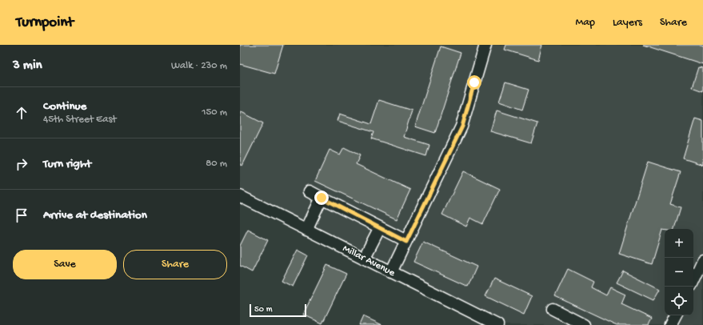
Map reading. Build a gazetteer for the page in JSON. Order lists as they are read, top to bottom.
{
  "streets": {
    "street": ["Millar Avenue"]
  },
  "scale_bar": "50 m",
  "page": {
    "header": "Turnpoint",
    "nav": ["Map", "Layers", "Share"],
    "heading": ["3 min", "Walk · 230 m"],
    "list": [
      ["Continue", "45th Street East", "150 m"],
      ["Turn right", "80 m"],
      "Arrive at destination"
    ],
    "map_buttons": ["+", "−"],
    "buttons": ["Save", "Share"],
    "scale": "50 m"
  }
}
